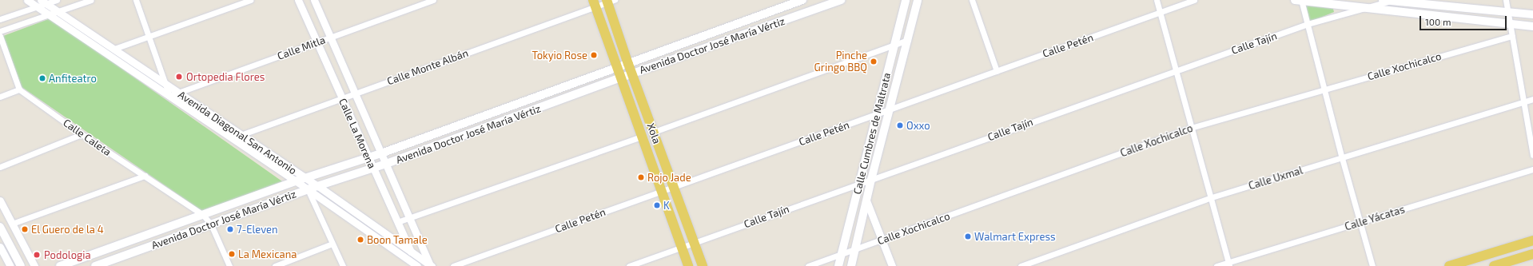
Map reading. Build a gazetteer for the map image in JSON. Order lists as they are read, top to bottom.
{
  "streets": {
    "main road": ["Avenida Doctor José María Vértiz", "Xola", "Calle Cumbres de Maltrata"],
    "street": [
      "Calle Tajín",
      "Calle Petén",
      "Calle Mitla",
      "Calle Xochicalco",
      "Calle Monte Albán",
      "Avenida Diagonal San Antonio",
      "Calle La Morena",
      "Calle Caleta",
      "Calle Uxmal",
      "Calle Yácatas"
    ]
  },
  "crossings": [
    ["Calle Tajín", "Xola"],
    ["Calle Tajín", "Calle Cumbres de Maltrata"],
    ["Avenida Doctor José María Vértiz", "Avenida Diagonal San Antonio"],
    ["Avenida Doctor José María Vértiz", "Calle La Morena"],
    ["Avenida Doctor José María Vértiz", "Xola"],
    ["Avenida Doctor José María Vértiz", "Calle Caleta"],
    ["Calle Petén", "Xola"],
    ["Calle Petén", "Calle Cumbres de Maltrata"],
    ["Calle Mitla", "Avenida Diagonal San Antonio"],
    ["Calle Mitla", "Calle La Morena"],
    ["Calle Xochicalco", "Calle Cumbres de Maltrata"],
    ["Calle Monte Albán", "Avenida Diagonal San Antonio"],
    ["Calle Monte Albán", "Calle La Morena"],
    ["Calle Monte Albán", "Xola"],
    ["Avenida Diagonal San Antonio", "Calle La Morena"]
  ],
  "places": [
    "Tokyio Rose",
    "Pinche Gringo BBQ",
    "Ortopedia Flores",
    "Anfiteatro",
    "Oxxo",
    "Rojo Jade",
    "K",
    "El Guero de la 4",
    "7-Eleven",
    "Walmart Express",
    "Boon Tamale",
    "La Mexicana",
    "Podologia"
  ],
  "scale_bar": "100 m"
}
